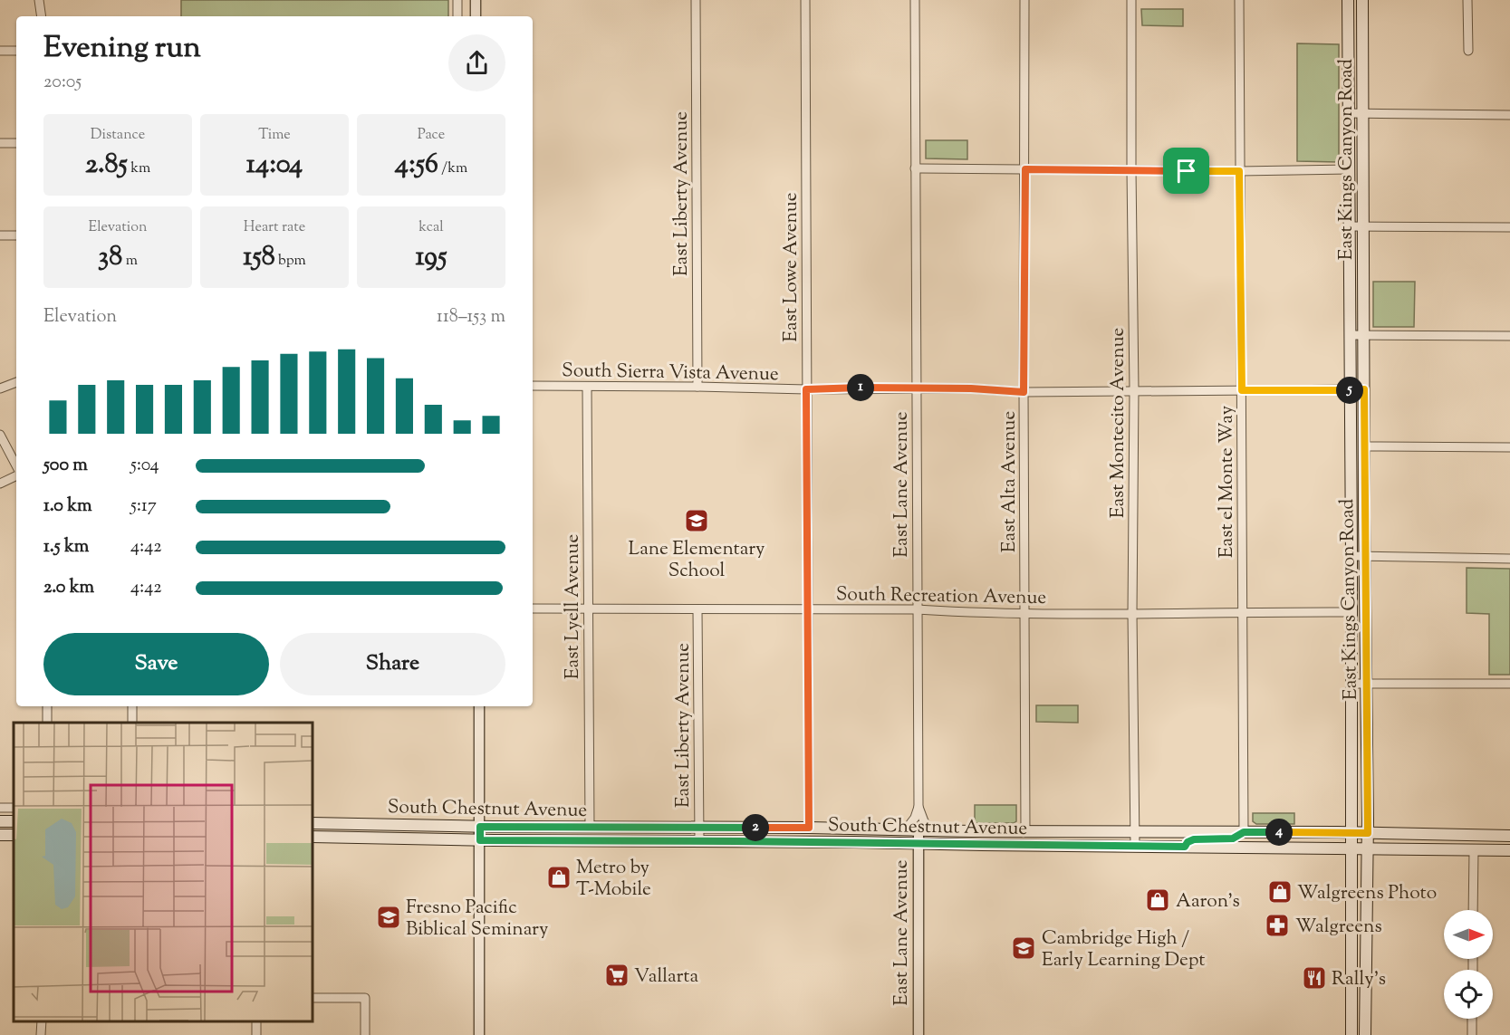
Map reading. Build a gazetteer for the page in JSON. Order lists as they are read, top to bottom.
{
  "streets": {
    "main road": ["East Kings Canyon Road", "South Chestnut Avenue"],
    "street": [
      "East Liberty Avenue",
      "East Lowe Avenue",
      "South Sierra Vista Avenue",
      "East Montecito Avenue",
      "East Alta Avenue",
      "East el Monte Way",
      "East Lane Avenue",
      "South Recreation Avenue",
      "East Lyell Avenue"
    ]
  },
  "crossings": [
    ["East Kings Canyon Road", "South Sierra Vista Avenue"],
    ["East Kings Canyon Road", "South Recreation Avenue"],
    ["East Kings Canyon Road", "South Chestnut Avenue"],
    ["East Liberty Avenue", "South Sierra Vista Avenue"],
    ["East Liberty Avenue", "South Recreation Avenue"],
    ["East Liberty Avenue", "South Chestnut Avenue"],
    ["East Lowe Avenue", "South Sierra Vista Avenue"],
    ["East Lowe Avenue", "South Recreation Avenue"],
    ["East Lowe Avenue", "South Chestnut Avenue"],
    ["South Sierra Vista Avenue", "East Montecito Avenue"],
    ["South Sierra Vista Avenue", "East Alta Avenue"],
    ["South Sierra Vista Avenue", "East el Monte Way"],
    ["South Sierra Vista Avenue", "East Lane Avenue"],
    ["South Sierra Vista Avenue", "East Lyell Avenue"],
    ["East Montecito Avenue", "South Recreation Avenue"],
    ["East Montecito Avenue", "South Chestnut Avenue"],
    ["East Alta Avenue", "South Recreation Avenue"],
    ["East Alta Avenue", "South Chestnut Avenue"],
    ["East el Monte Way", "South Recreation Avenue"],
    ["East el Monte Way", "South Chestnut Avenue"],
    ["East Lane Avenue", "South Recreation Avenue"],
    ["East Lane Avenue", "South Chestnut Avenue"],
    ["South Recreation Avenue", "East Lyell Avenue"],
    ["East Lyell Avenue", "South Chestnut Avenue"]
  ],
  "places": {
    "school or university": ["Lane Elementary School", "Fresno Pacific Biblical Seminary", "Cambridge High / Early Learning Dept"],
    "shop": ["Metro by T-Mobile", "Walgreens Photo", "Aaron's"],
    "pharmacy": ["Walgreens"],
    "supermarket": ["Vallarta"],
    "restaurant": ["Rally's"]
  },
  "north": "right",
  "page": {
    "heading": ["Evening run", "20:05"],
    "stats": [
      ["Distance", "2.85 km"],
      ["Time", "14:04"],
      ["Pace", "4:56 /km"],
      ["Elevation", "38 m"],
      ["Heart rate", "158 bpm"],
      ["kcal", "195"]
    ],
    "chart": ["Elevation", "118–153 m"],
    "pins": [
      "1",
      "5",
      "2",
      "4"
    ],
    "list": [
      {
        "name": "500 m",
        "note": "5:04"
      },
      {
        "name": "1.0 km",
        "note": "5:17"
      },
      {
        "name": "1.5 km",
        "note": "4:42"
      },
      {
        "name": "2.0 km",
        "note": "4:42"
      }
    ],
    "buttons": ["Save", "Share"]
  }
}
